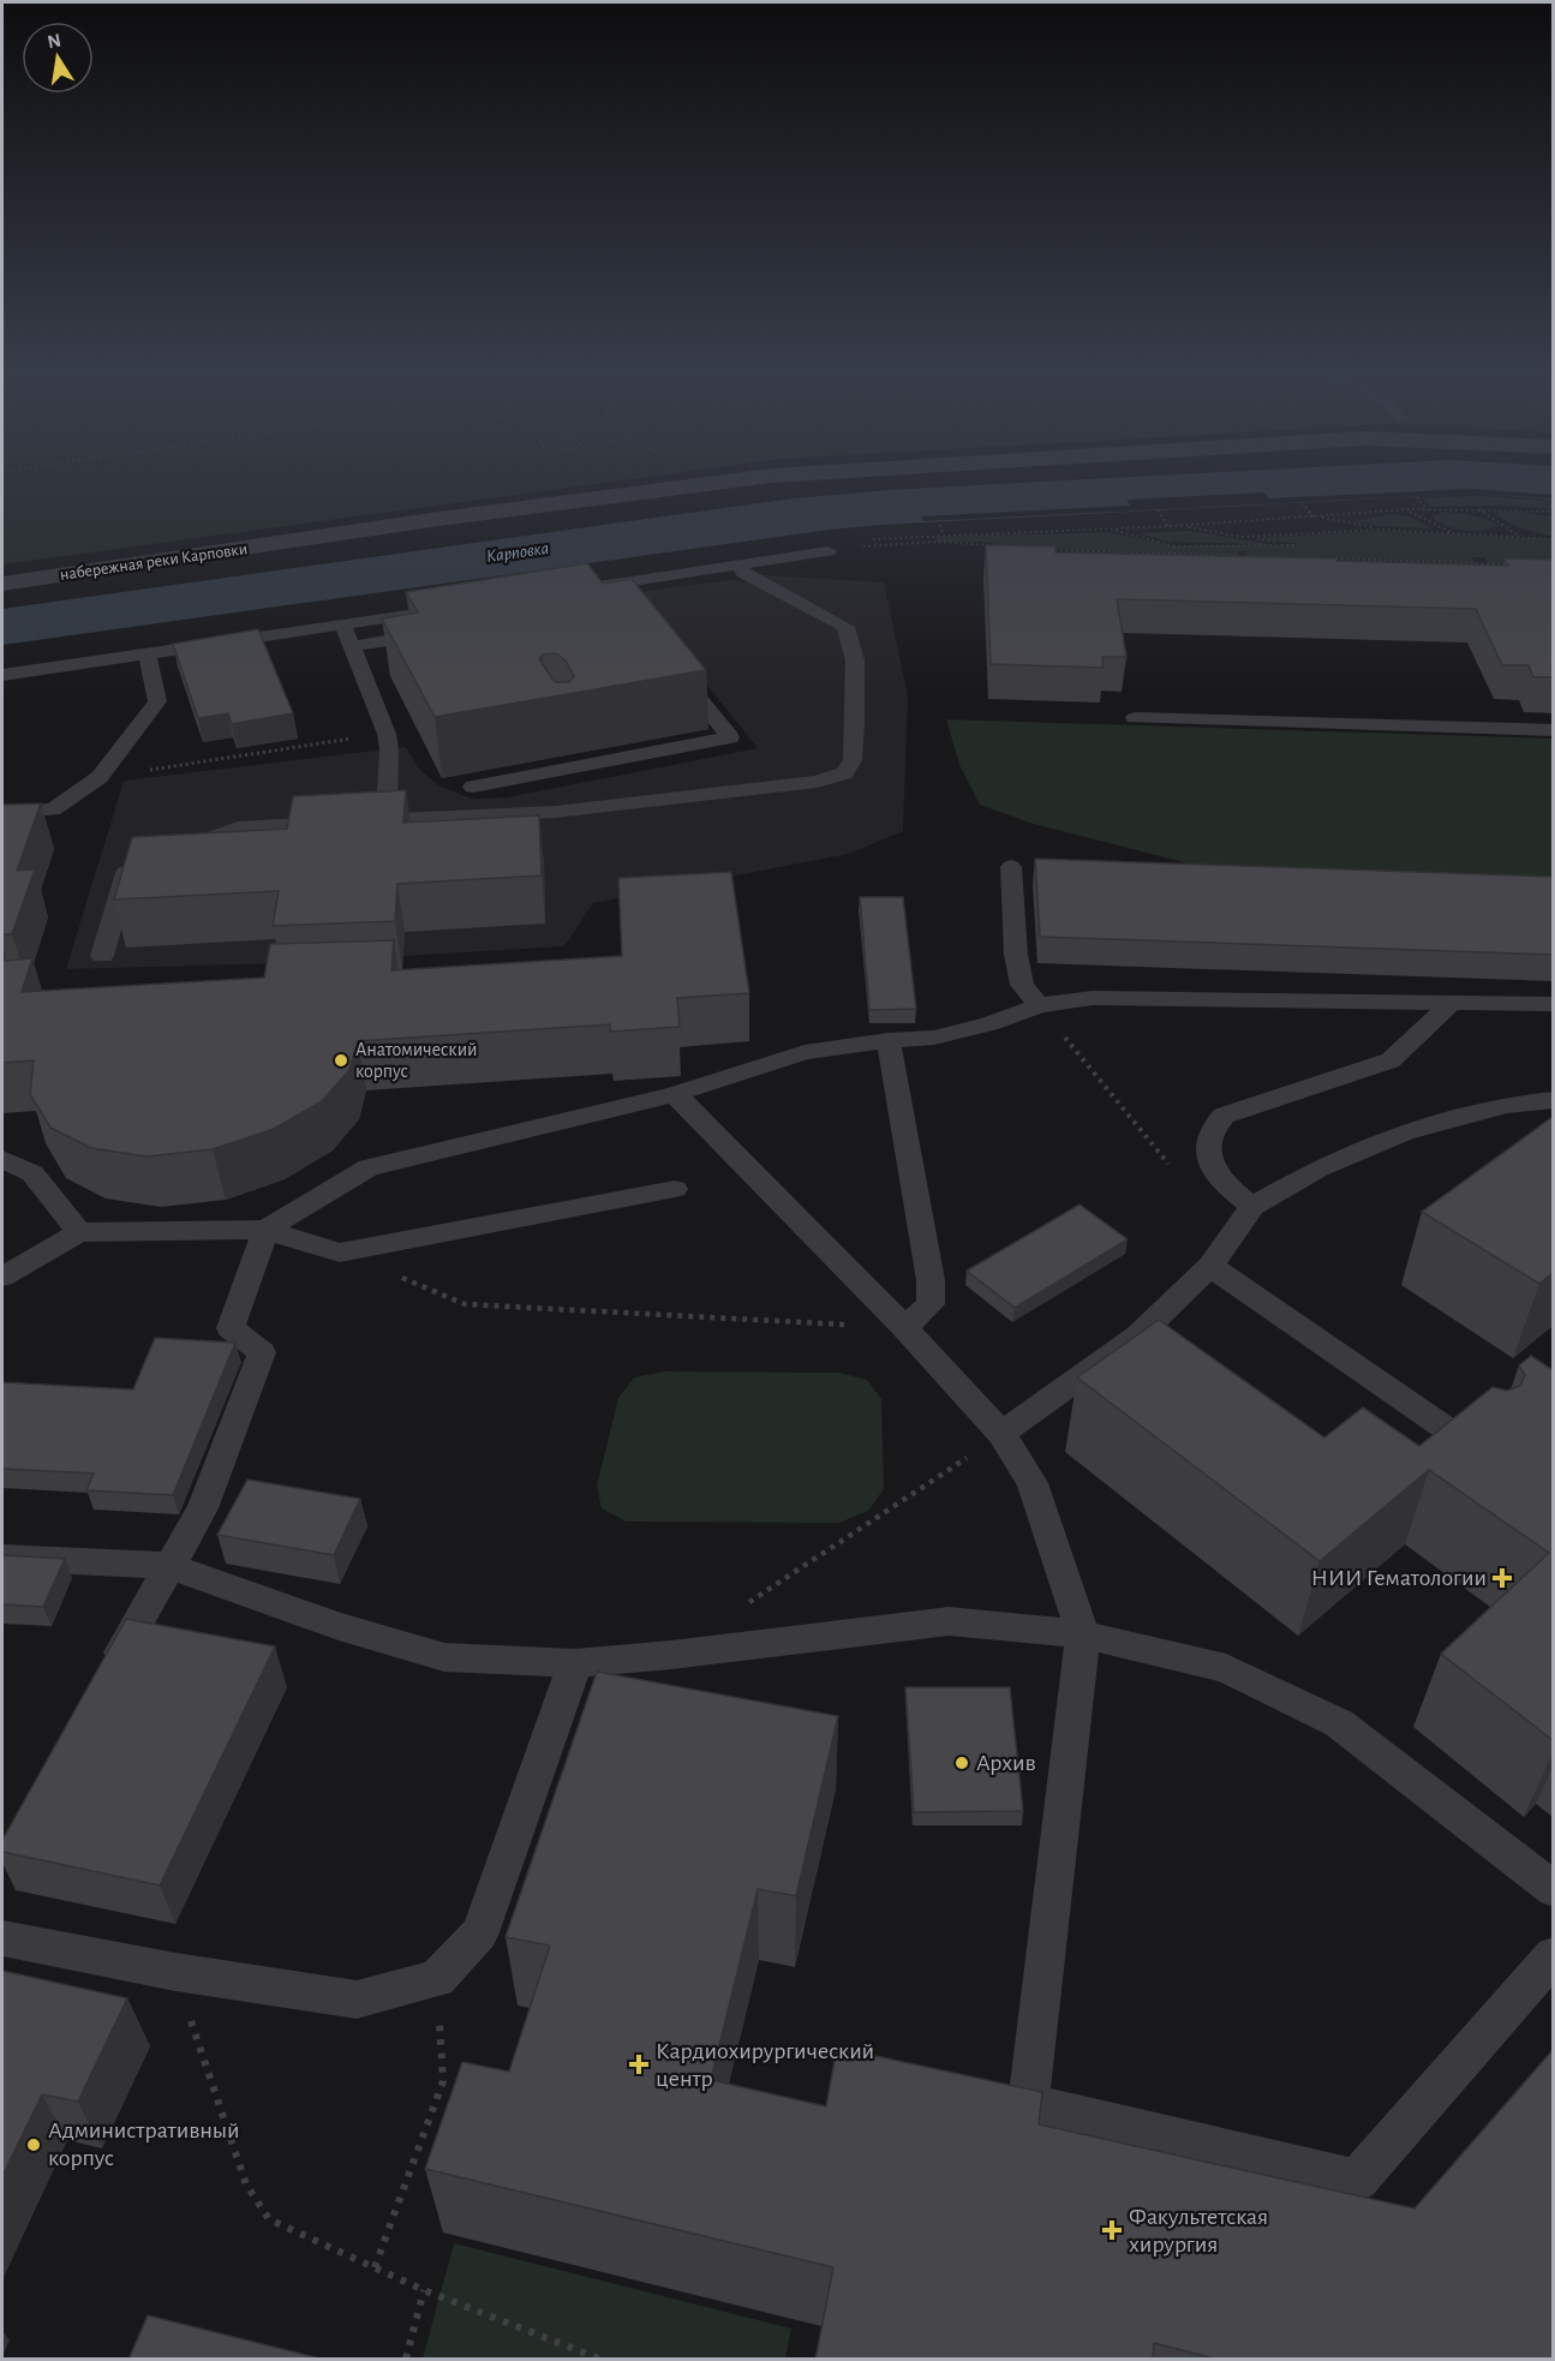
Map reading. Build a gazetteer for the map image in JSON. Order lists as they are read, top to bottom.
{
  "streets": {
    "street": ["набережная реки Карповки"]
  },
  "water": ["Карповка"],
  "places": {
    "other": ["Анатомический корпус", "Архив", "Административный корпус"],
    "health": ["НИИ Гематологии", "Кардиохирургический центр", "Факультетская хирургия"]
  },
  "north": "top"
}
